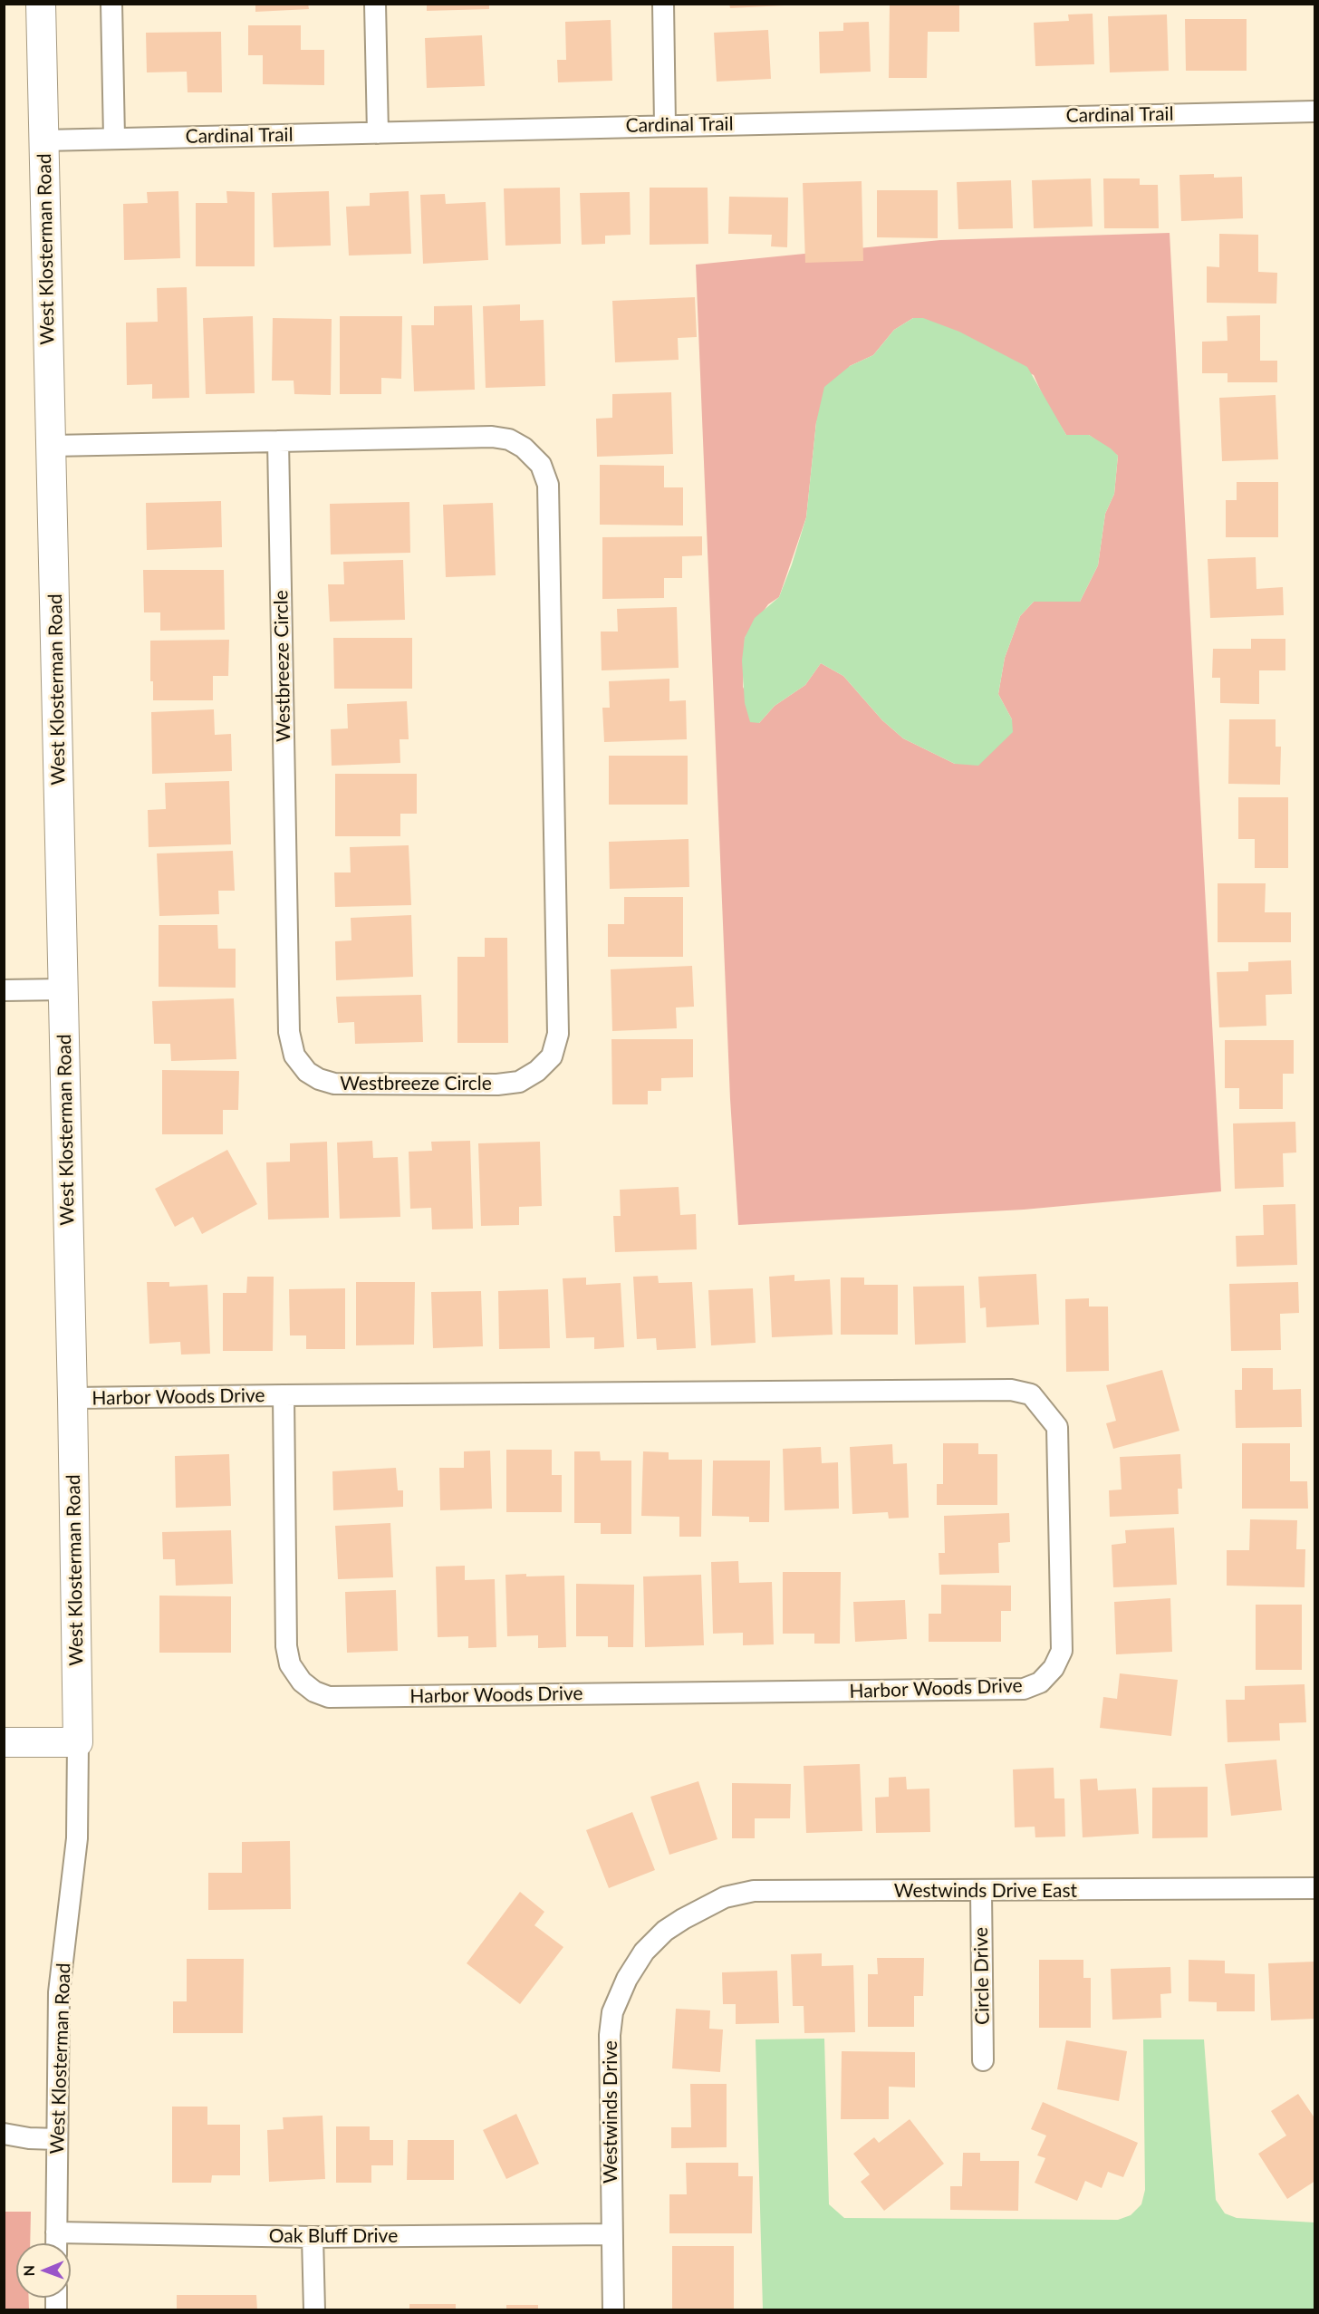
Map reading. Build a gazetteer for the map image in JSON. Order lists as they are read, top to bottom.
{
  "streets": {
    "street": [
      "Cardinal Trail",
      "West Klosterman Road",
      "Westbreeze Circle",
      "Harbor Woods Drive",
      "Westwinds Drive East",
      "Circle Drive",
      "Westwinds Drive",
      "Oak Bluff Drive"
    ]
  },
  "crossings": [
    ["Cardinal Trail", "West Klosterman Road"],
    ["West Klosterman Road", "Westbreeze Circle"],
    ["West Klosterman Road", "Harbor Woods Drive"],
    ["West Klosterman Road", "Oak Bluff Drive"],
    ["Westwinds Drive East", "Circle Drive"],
    ["Westwinds Drive East", "Westwinds Drive"],
    ["Westwinds Drive", "Oak Bluff Drive"]
  ],
  "north": "left"
}
